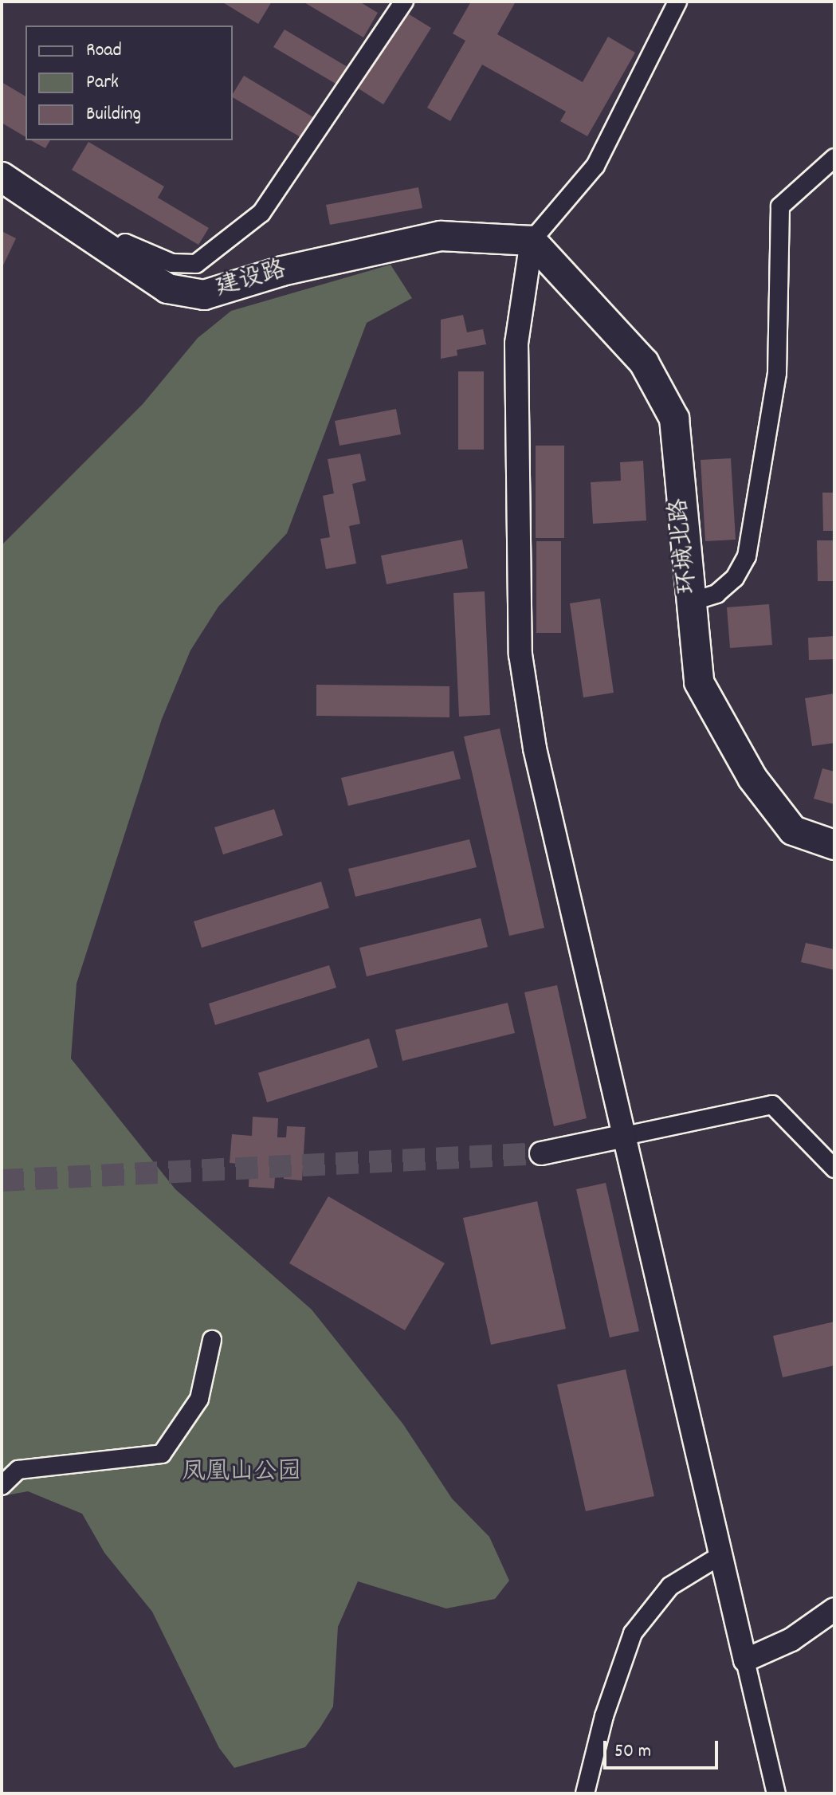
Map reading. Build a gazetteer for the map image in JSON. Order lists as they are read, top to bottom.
{
  "streets": {
    "main road": ["建设路", "环城北路"]
  },
  "crossings": [
    ["建设路", "环城北路"]
  ],
  "parks": ["凤凰山公园"],
  "legend": ["Road", "Park", "Building"],
  "scale_bar": "50 m"
}
